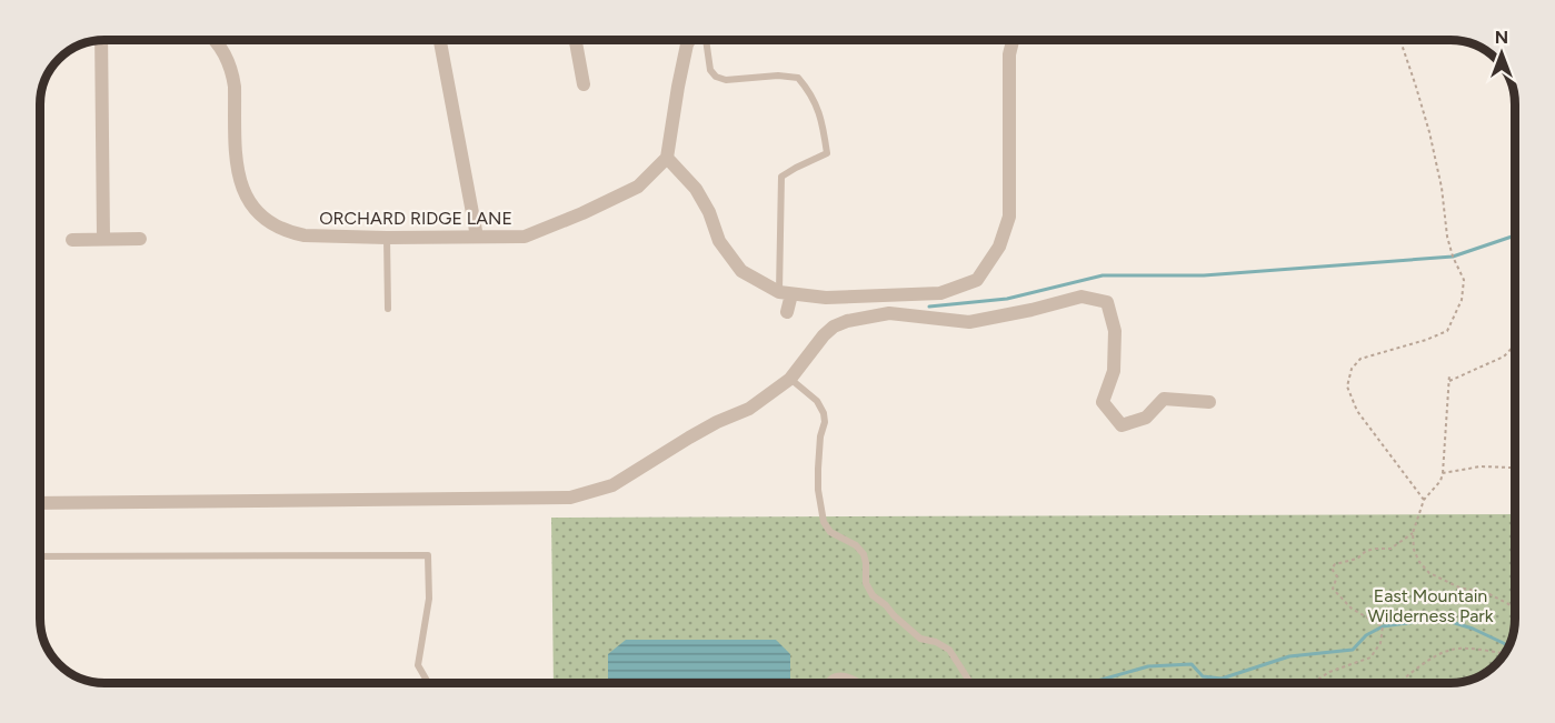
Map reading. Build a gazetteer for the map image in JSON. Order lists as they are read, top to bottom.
{
  "streets": {
    "street": ["ORCHARD RIDGE LANE"]
  },
  "parks": ["East Mountain Wilderness Park"],
  "north": "top"
}
